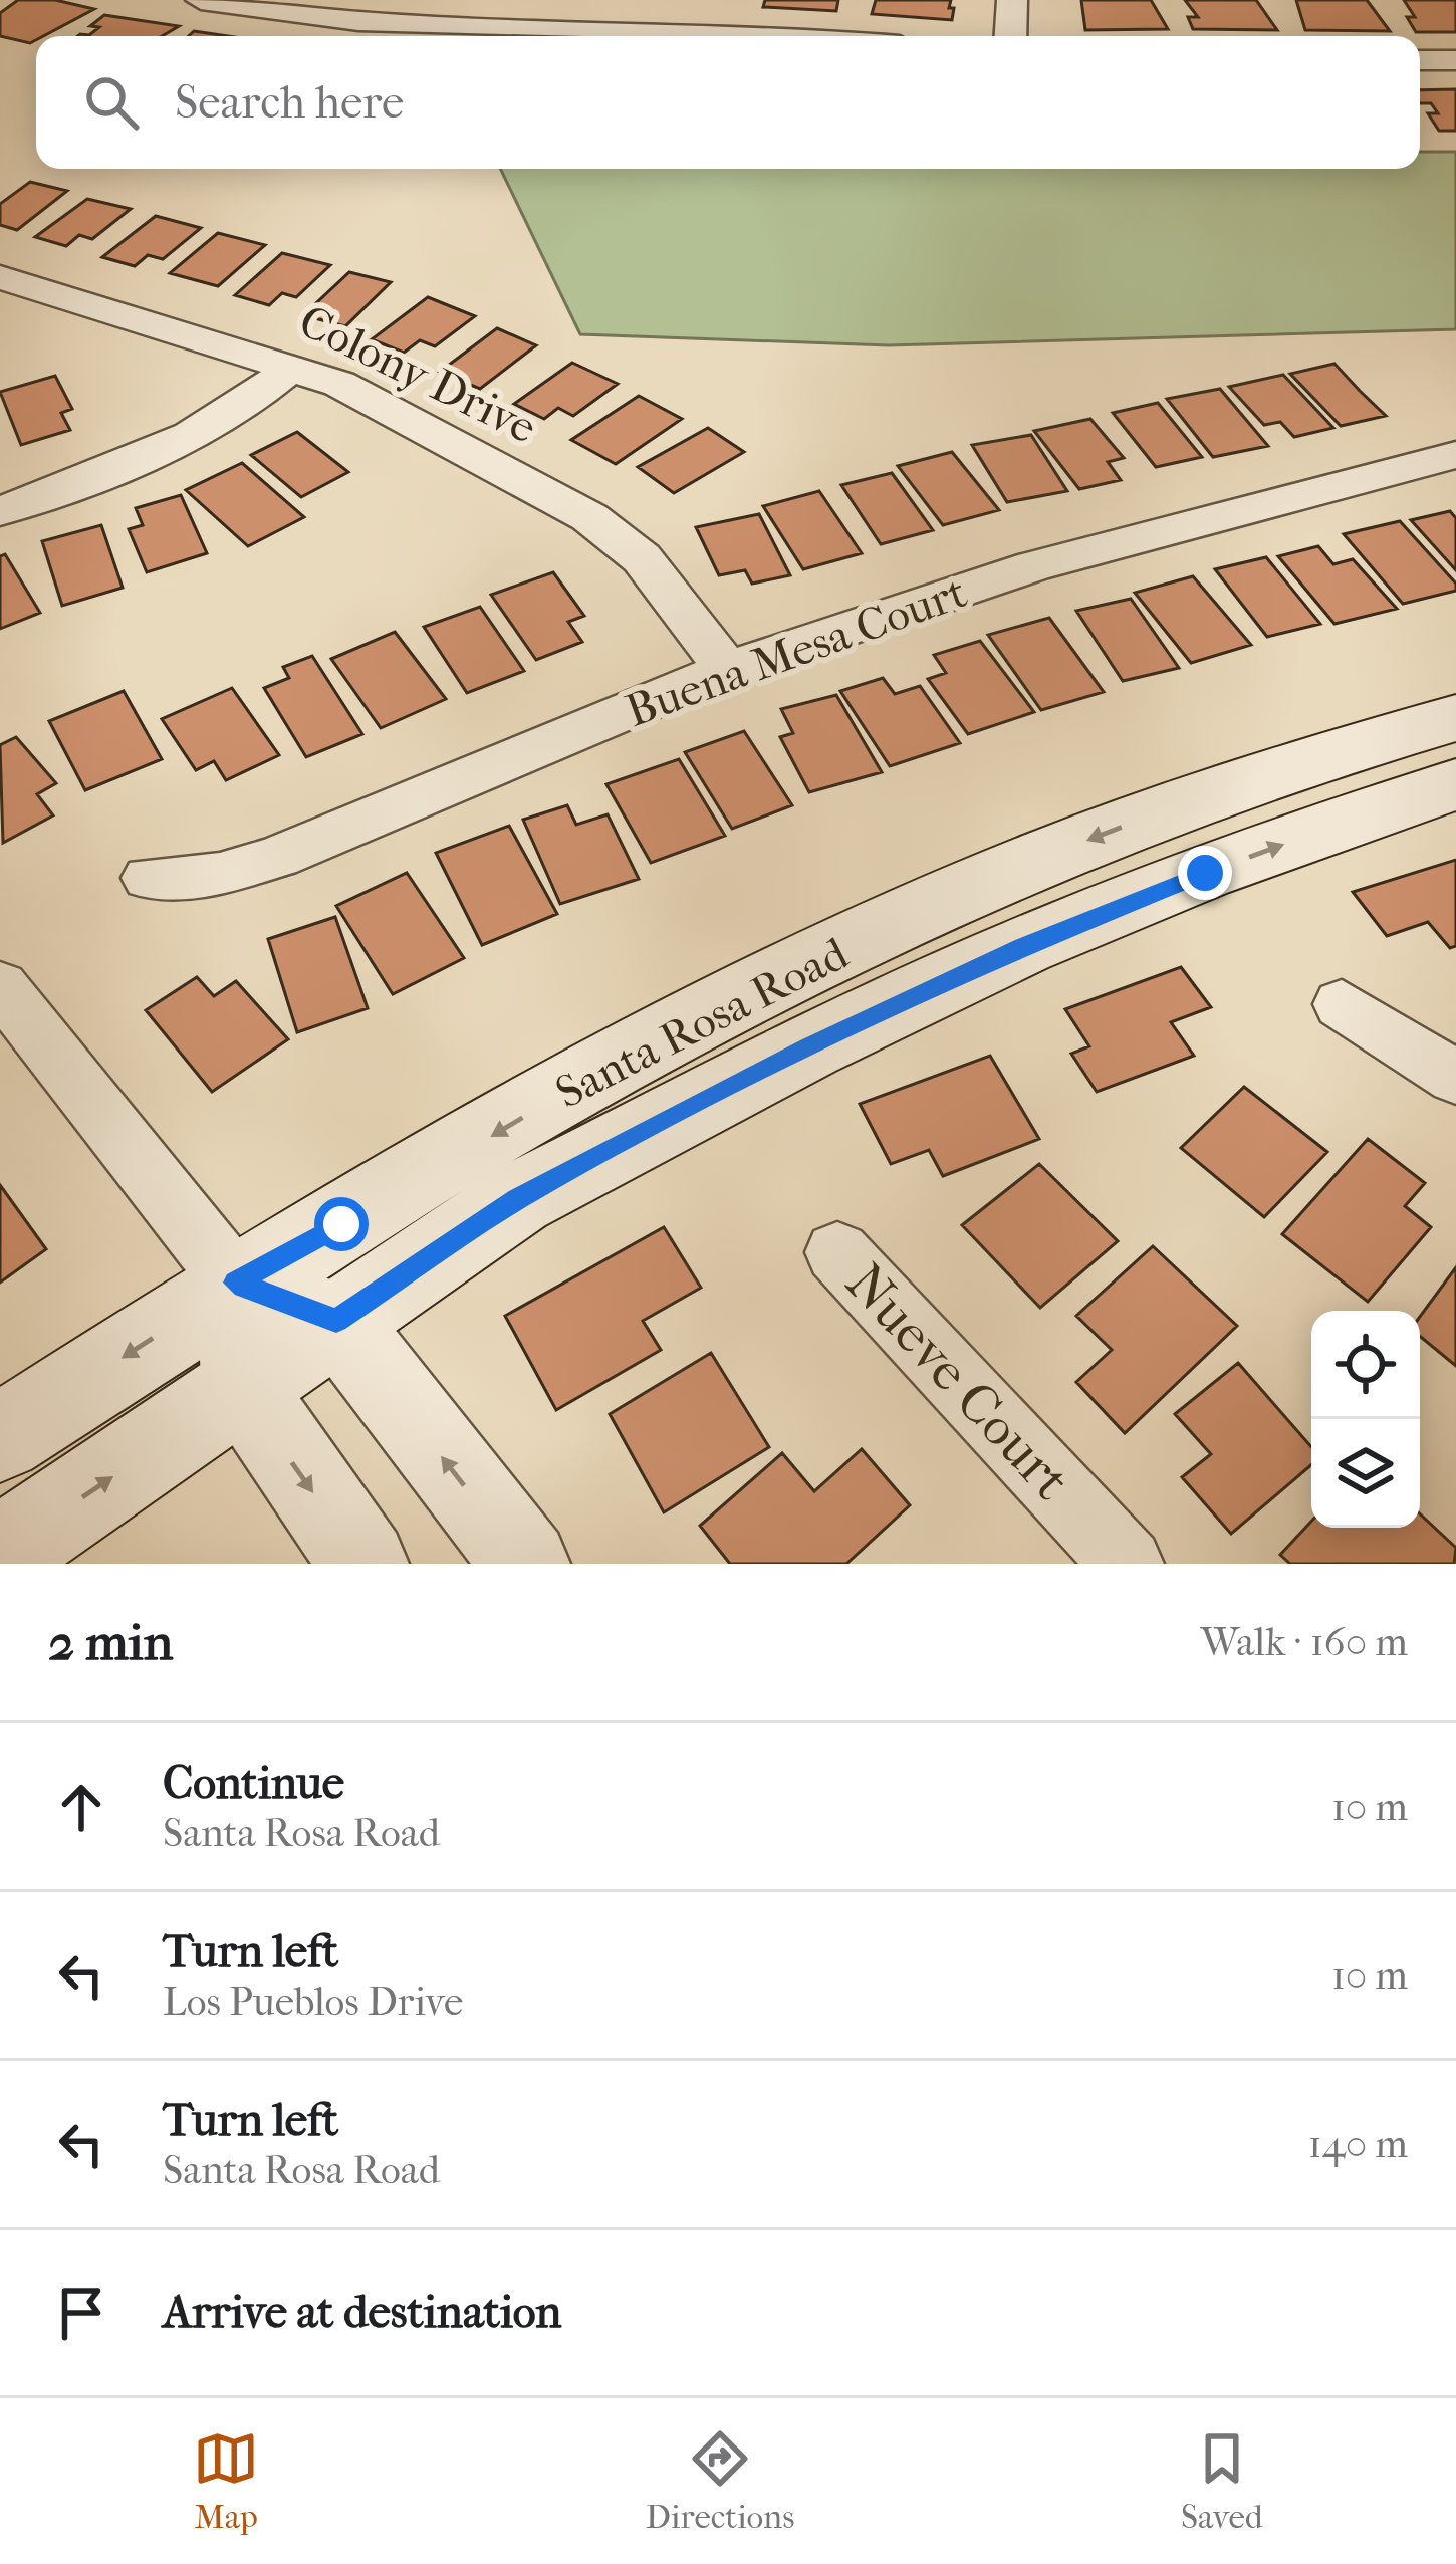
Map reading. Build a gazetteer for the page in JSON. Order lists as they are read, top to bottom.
{
  "streets": {
    "main road": ["Santa Rosa Road"],
    "street": ["Colony Drive", "Buena Mesa Court", "Nueve Court"]
  },
  "crossings": [
    ["Colony Drive", "Buena Mesa Court"]
  ],
  "page": {
    "search": "Search here",
    "heading": ["2 min", "Walk · 160 m"],
    "list": [
      ["Continue", "Santa Rosa Road", "10 m"],
      ["Turn left", "Los Pueblos Drive", "10 m"],
      ["Turn left", "Santa Rosa Road", "140 m"],
      "Arrive at destination"
    ],
    "nav": ["Map", "Directions", "Saved"]
  }
}
